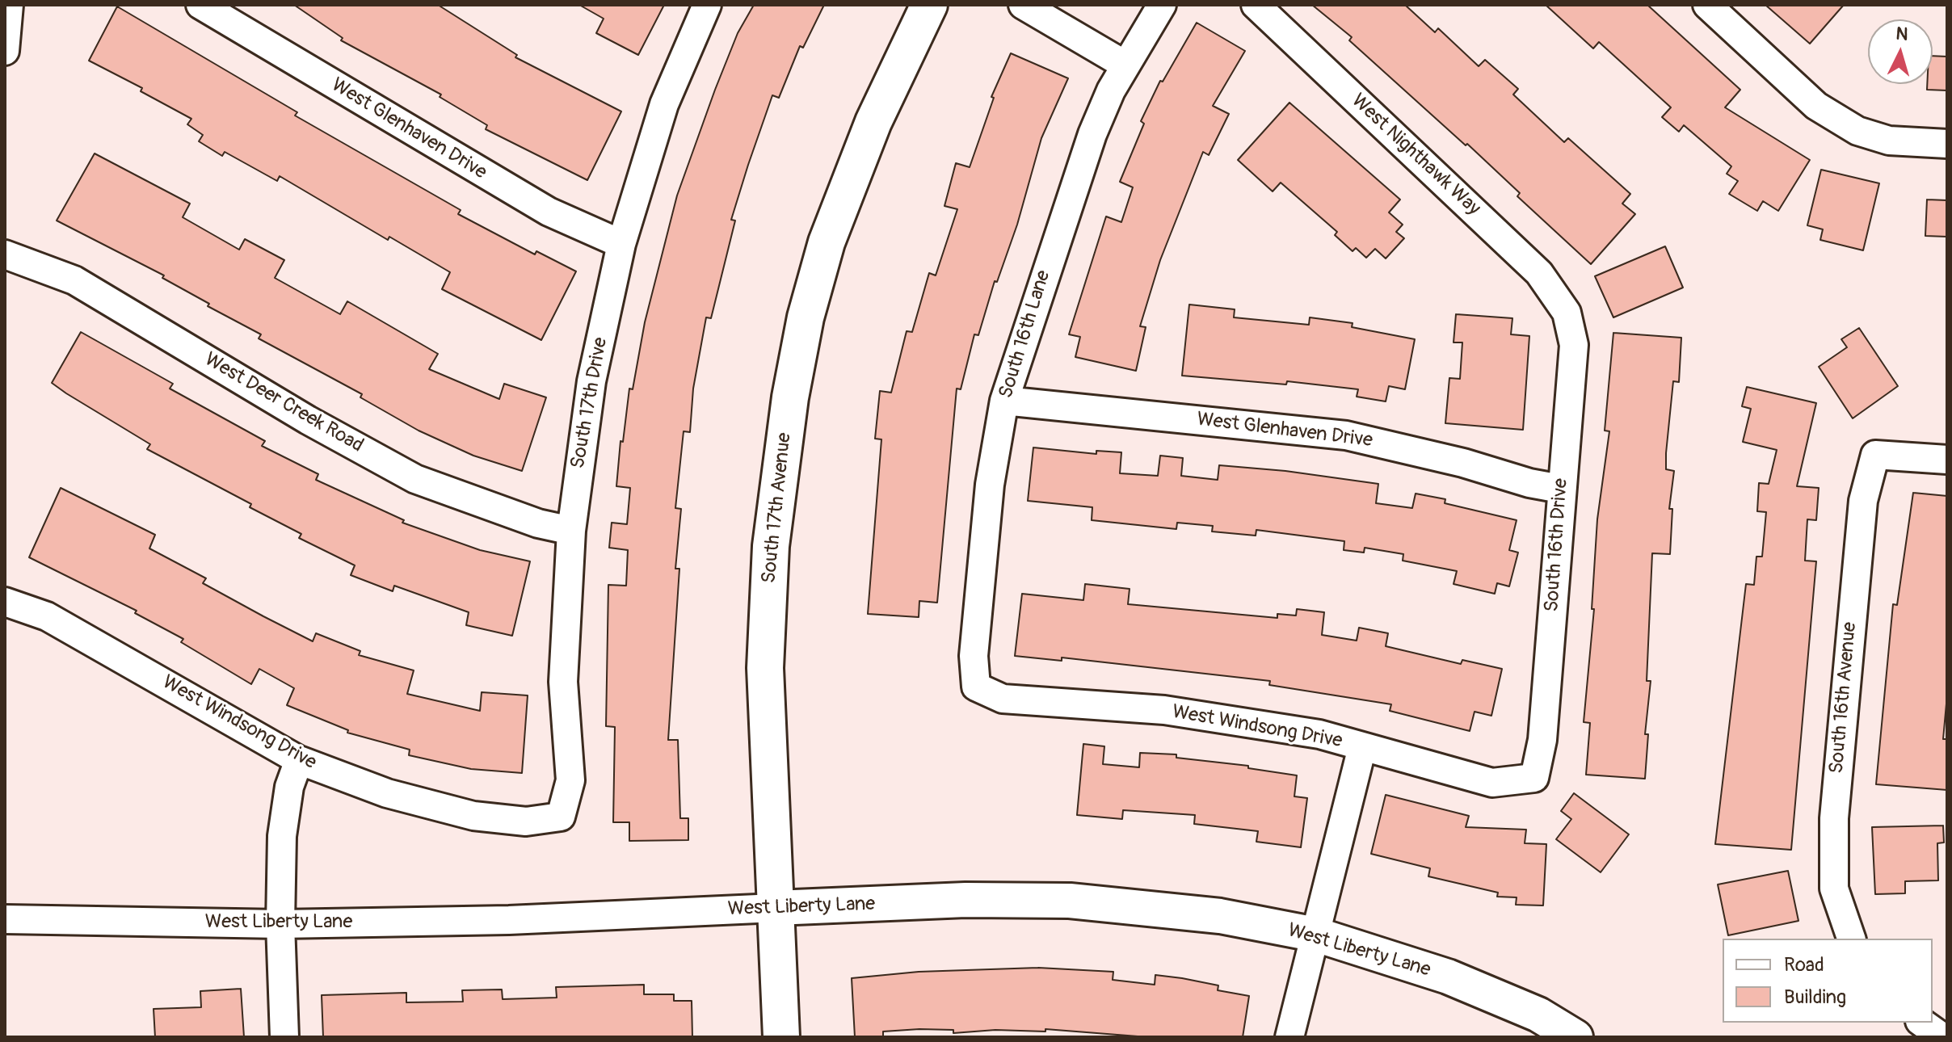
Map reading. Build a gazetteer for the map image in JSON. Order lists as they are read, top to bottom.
{
  "streets": {
    "main road": ["South 17th Avenue"],
    "street": [
      "West Glenhaven Drive",
      "West Nighthawk Way",
      "South 16th Lane",
      "West Deer Creek Road",
      "South 17th Drive",
      "South 16th Drive",
      "South 16th Avenue",
      "West Windsong Drive",
      "West Liberty Lane"
    ]
  },
  "crossings": [
    ["West Glenhaven Drive", "South 16th Lane"],
    ["West Glenhaven Drive", "South 17th Drive"],
    ["West Glenhaven Drive", "South 16th Drive"],
    ["West Nighthawk Way", "South 16th Drive"],
    ["South 16th Lane", "West Windsong Drive"],
    ["West Deer Creek Road", "South 17th Drive"],
    ["South 17th Drive", "West Windsong Drive"],
    ["South 17th Avenue", "West Liberty Lane"],
    ["South 16th Drive", "West Windsong Drive"]
  ],
  "legend": ["Road", "Building"],
  "north": "top"
}
